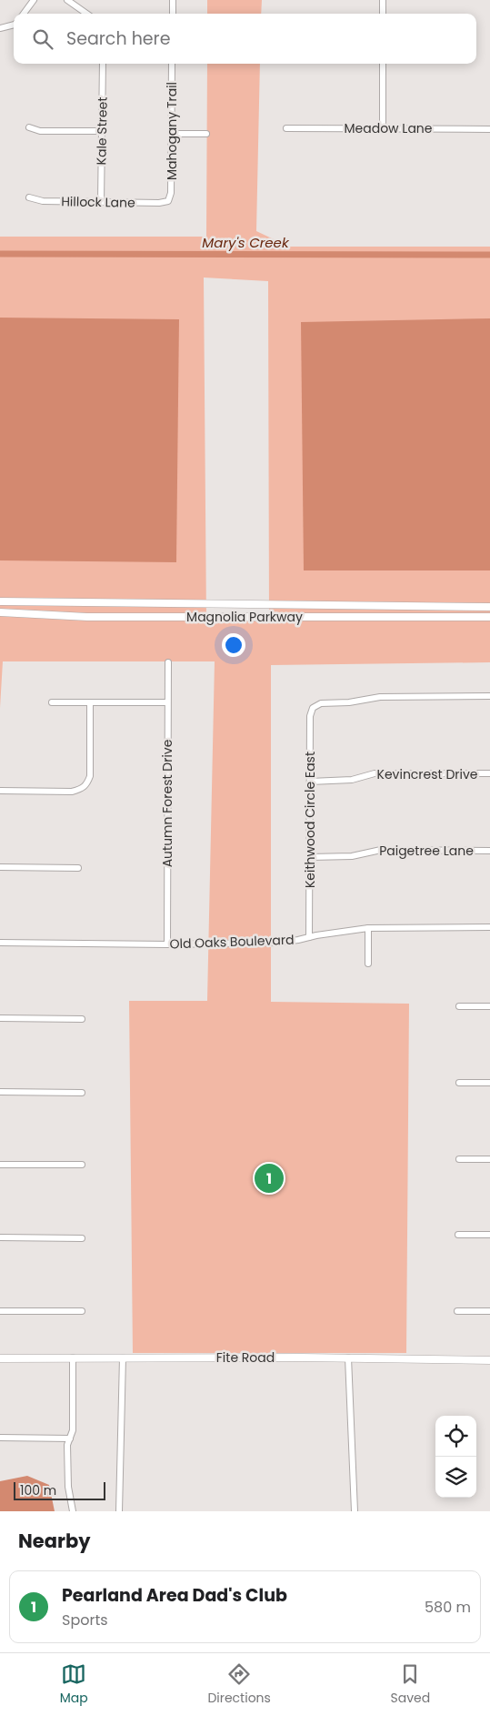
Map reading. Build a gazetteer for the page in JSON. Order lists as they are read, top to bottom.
{
  "streets": {
    "street": [
      "Meadow Lane",
      "Kale Street",
      "Mahogany Trail",
      "Hillock Lane",
      "Magnolia Parkway",
      "Kevincrest Drive",
      "Autumn Forest Drive",
      "Keithwood Circle East",
      "Paigetree Lane",
      "Old Oaks Boulevard",
      "Fite Road"
    ]
  },
  "crossings": [
    ["Kale Street", "Hillock Lane"],
    ["Mahogany Trail", "Hillock Lane"],
    ["Kevincrest Drive", "Keithwood Circle East"],
    ["Autumn Forest Drive", "Old Oaks Boulevard"],
    ["Keithwood Circle East", "Paigetree Lane"],
    ["Keithwood Circle East", "Old Oaks Boulevard"]
  ],
  "water": ["Mary's Creek"],
  "scale_bar": "100 m",
  "page": {
    "search": "Search here",
    "pins": "1",
    "scale": "100 m",
    "heading": "Nearby",
    "list": [
      {
        "mark": "1",
        "name": "Pearland Area Dad's Club",
        "note": "Sports",
        "value": "580 m"
      }
    ],
    "nav": ["Map", "Directions", "Saved"]
  }
}
